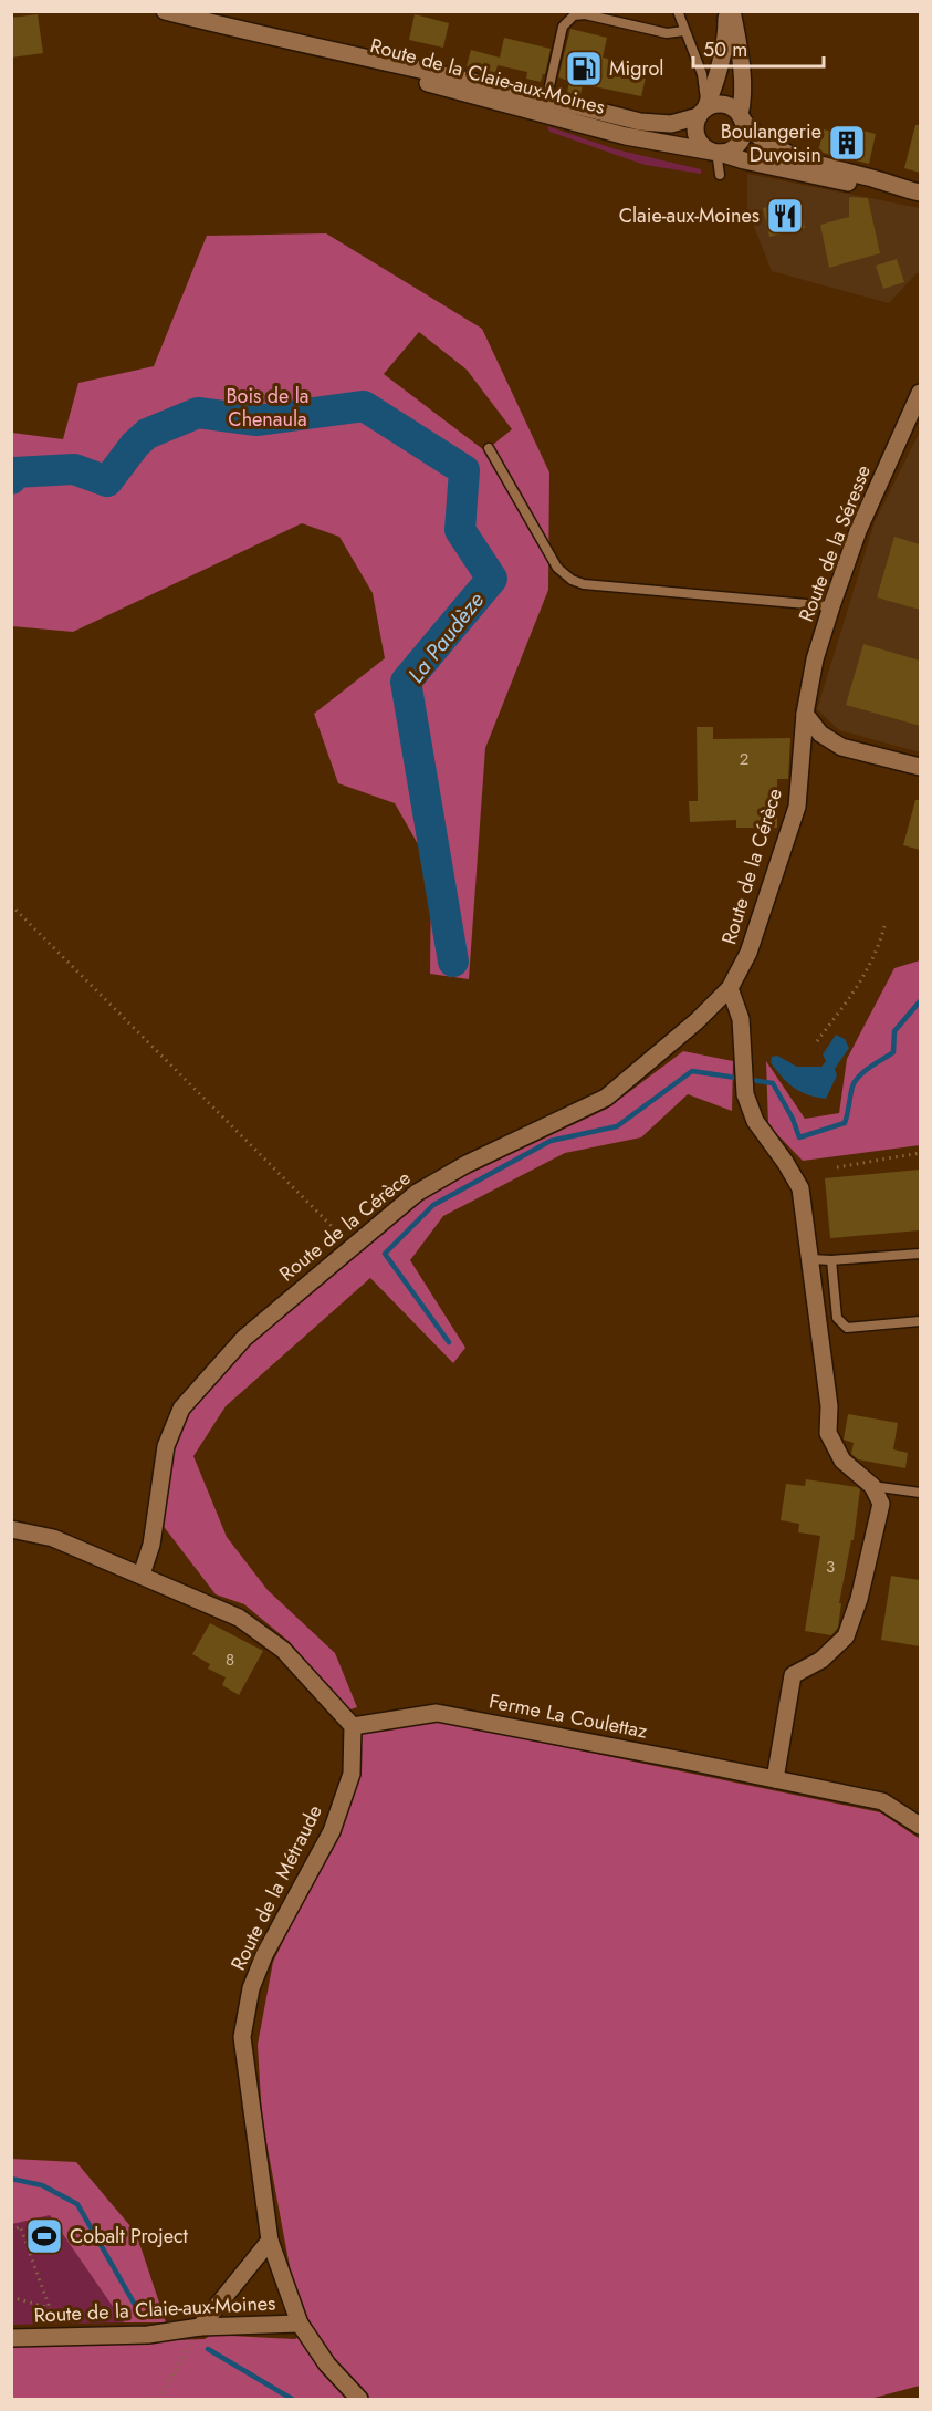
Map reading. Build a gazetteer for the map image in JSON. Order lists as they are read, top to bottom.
{
  "streets": {
    "street": [
      "Route de la Claie-aux-Moines",
      "Route de la Séresse",
      "Route de la Cérèce",
      "Ferme La Coulettaz",
      "Route de la Métraude"
    ]
  },
  "crossings": [
    ["Route de la Claie-aux-Moines", "Route de la Métraude"],
    ["Route de la Séresse", "Route de la Cérèce"],
    ["Ferme La Coulettaz", "Route de la Métraude"]
  ],
  "water": ["La Paudèze"],
  "parks": ["Bois de la Chenaula"],
  "places": {
    "fuel station": ["Migrol"],
    "building": ["Boulangerie Duvoisin"],
    "restaurant": ["Claie-aux-Moines"],
    "sports": ["Cobalt Project"]
  },
  "house_numbers": ["2", "3", "8"],
  "scale_bar": "50 m"
}
